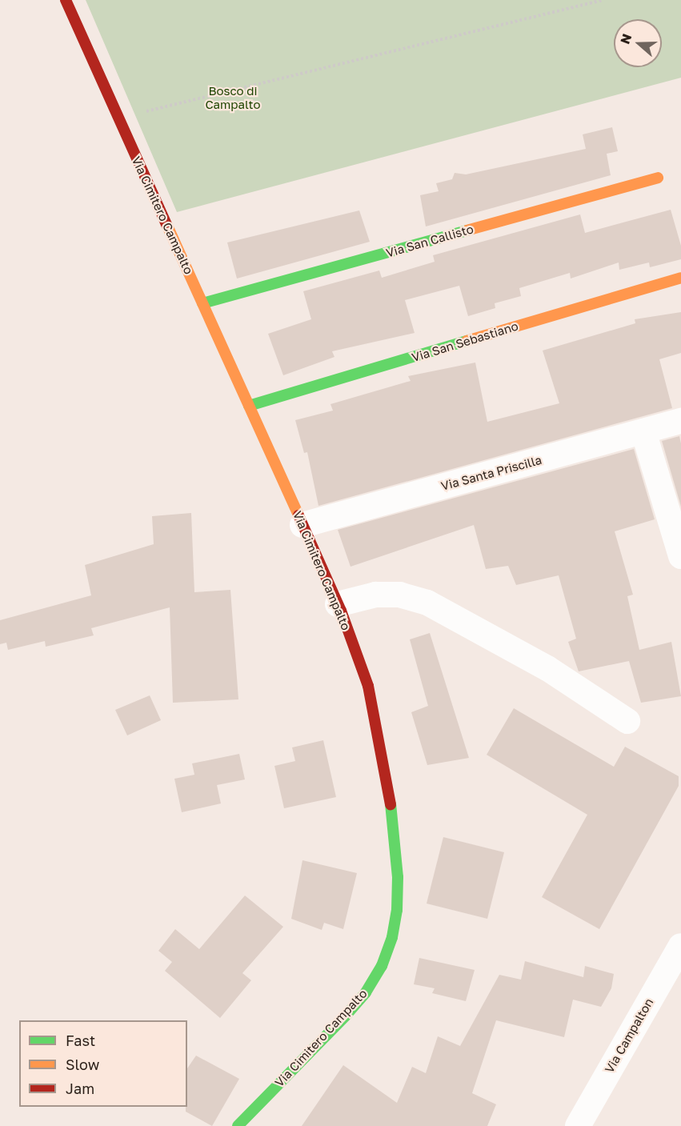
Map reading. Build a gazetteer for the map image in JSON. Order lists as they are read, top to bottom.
{
  "streets": {
    "street": [
      "Via Cimitero Campalto",
      "Via San Callisto",
      "Via San Sebastiano",
      "Via Santa Priscilla",
      "Via Campalton"
    ]
  },
  "crossings": [
    ["Via Cimitero Campalto", "Via San Callisto"],
    ["Via Cimitero Campalto", "Via San Sebastiano"],
    ["Via Cimitero Campalto", "Via Santa Priscilla"]
  ],
  "parks": ["Bosco di Campalto"],
  "legend": ["Fast", "Slow", "Jam"],
  "north": "left"
}
